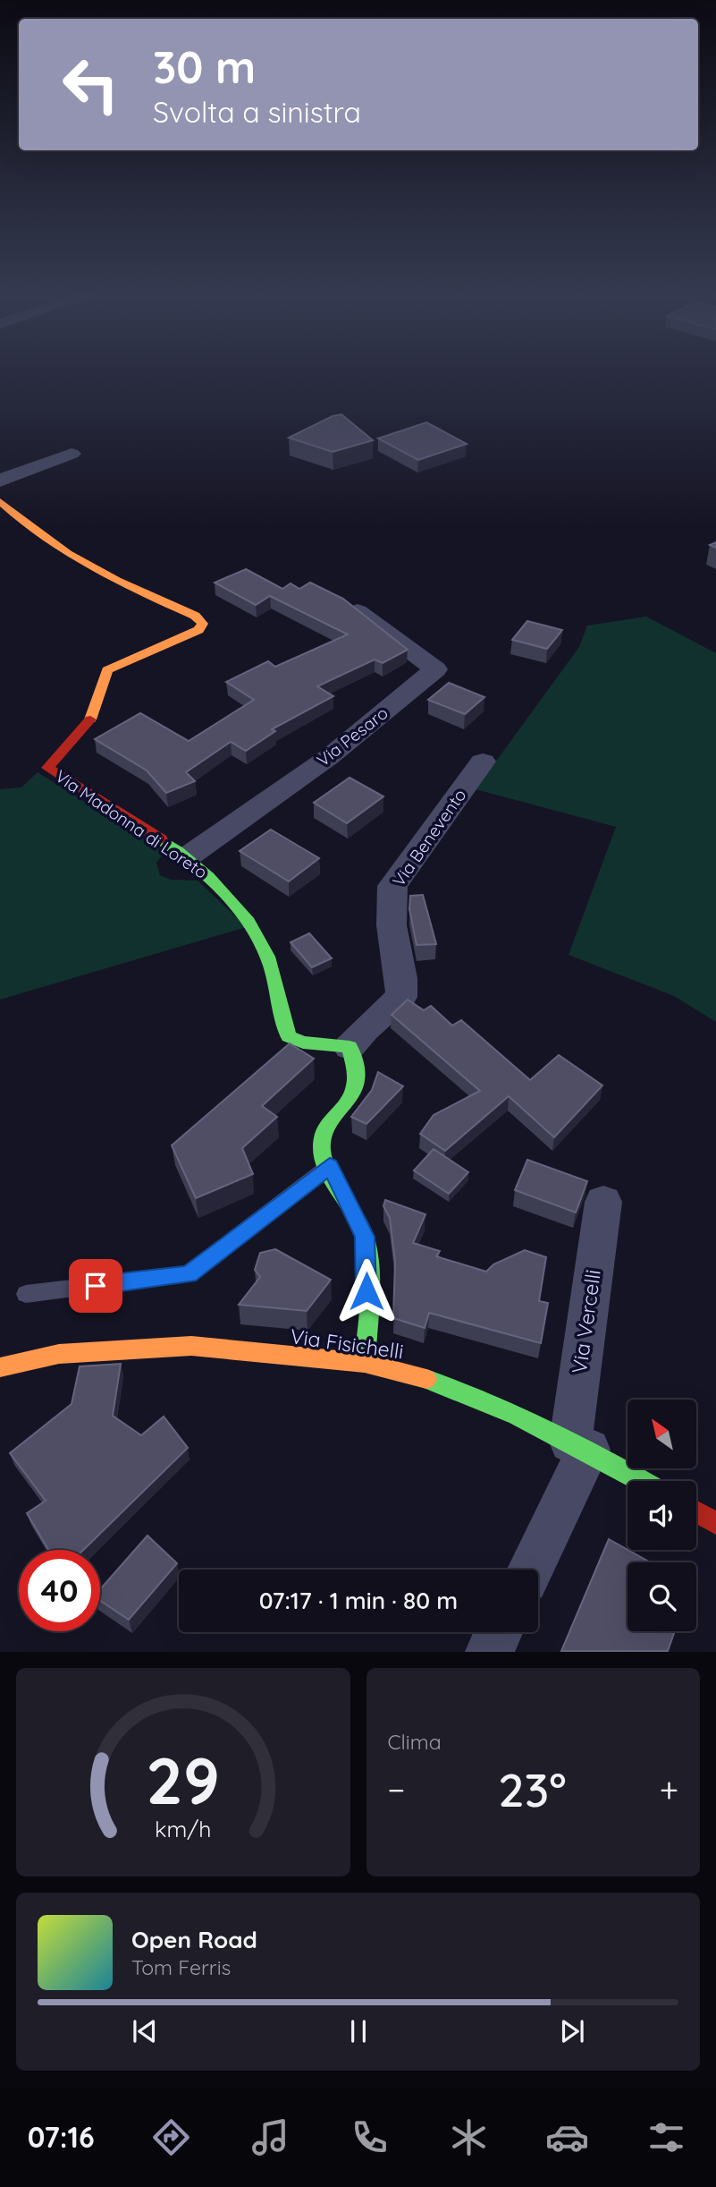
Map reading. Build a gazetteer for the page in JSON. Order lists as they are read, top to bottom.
{
  "streets": {
    "street": [
      "Via Pesaro",
      "Via Madonna di Loreto",
      "Via Benevento",
      "Via Vercelli",
      "Via Fisichelli"
    ]
  },
  "crossings": [
    ["Via Pesaro", "Via Madonna di Loreto"],
    ["Via Madonna di Loreto", "Via Benevento"],
    ["Via Vercelli", "Via Fisichelli"]
  ],
  "north": "top left",
  "page": {
    "turn": ["30 m", "Svolta a sinistra"],
    "limit": "40",
    "trip": "07:17 · 1 min · 80 m",
    "tile": "Clima",
    "heat": ["−", "23°", "+"],
    "song": ["Open Road", "Tom Ferris"],
    "tabs": "07:16",
    "gauge": ["29", "km/h"]
  }
}
